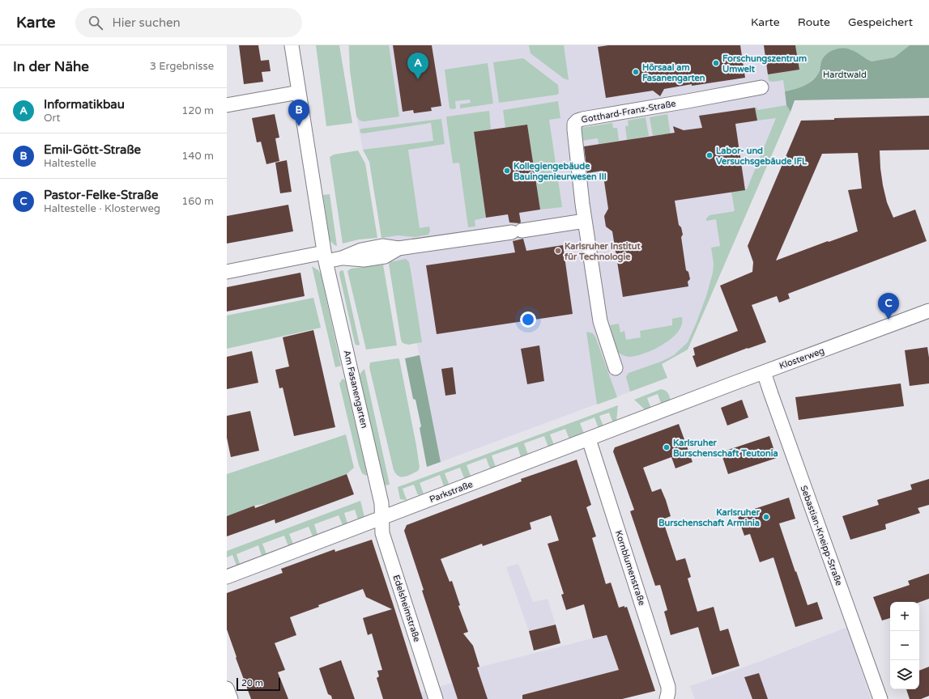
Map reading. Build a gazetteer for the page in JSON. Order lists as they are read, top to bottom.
{
  "streets": {
    "street": [
      "Gotthard-Franz-Straße",
      "Klosterweg",
      "Am Fasanengarten",
      "Parkstraße",
      "Sebastian-Kneipp-Straße",
      "Kornblumenstraße",
      "Edelsheimstraße"
    ]
  },
  "crossings": [
    ["Klosterweg", "Parkstraße"],
    ["Klosterweg", "Sebastian-Kneipp-Straße"],
    ["Am Fasanengarten", "Parkstraße"],
    ["Am Fasanengarten", "Edelsheimstraße"],
    ["Parkstraße", "Kornblumenstraße"],
    ["Parkstraße", "Edelsheimstraße"]
  ],
  "parks": ["Hardtwald"],
  "places": [
    "Forschungszentrum Umwelt",
    "Hörsaal am Fasanengarten",
    "Labor- und Versuchsgebäude IFL",
    "Kollegiengebäude Bauingenieurwesen III",
    "Karlsruher Institut für Technologie",
    "Karlsruher Burschenschaft Teutonia",
    "Karlsruher Burschenschaft Arminia"
  ],
  "scale_bar": "20 m",
  "page": {
    "header": "Karte",
    "search": "Hier suchen",
    "nav": ["Karte", "Route", "Gespeichert"],
    "heading": ["In der Nähe", "3 Ergebnisse"],
    "pins": ["A", "B", "C"],
    "list": [
      {
        "mark": "A",
        "name": "Informatikbau",
        "note": "Ort",
        "value": "120 m"
      },
      {
        "mark": "B",
        "name": "Emil-Gött-Straße",
        "note": "Haltestelle",
        "value": "140 m"
      },
      {
        "mark": "C",
        "name": "Pastor-Felke-Straße",
        "note": "Haltestelle · Klosterweg",
        "value": "160 m"
      }
    ],
    "map_buttons": ["+", "−"],
    "scale": "20 m"
  }
}
